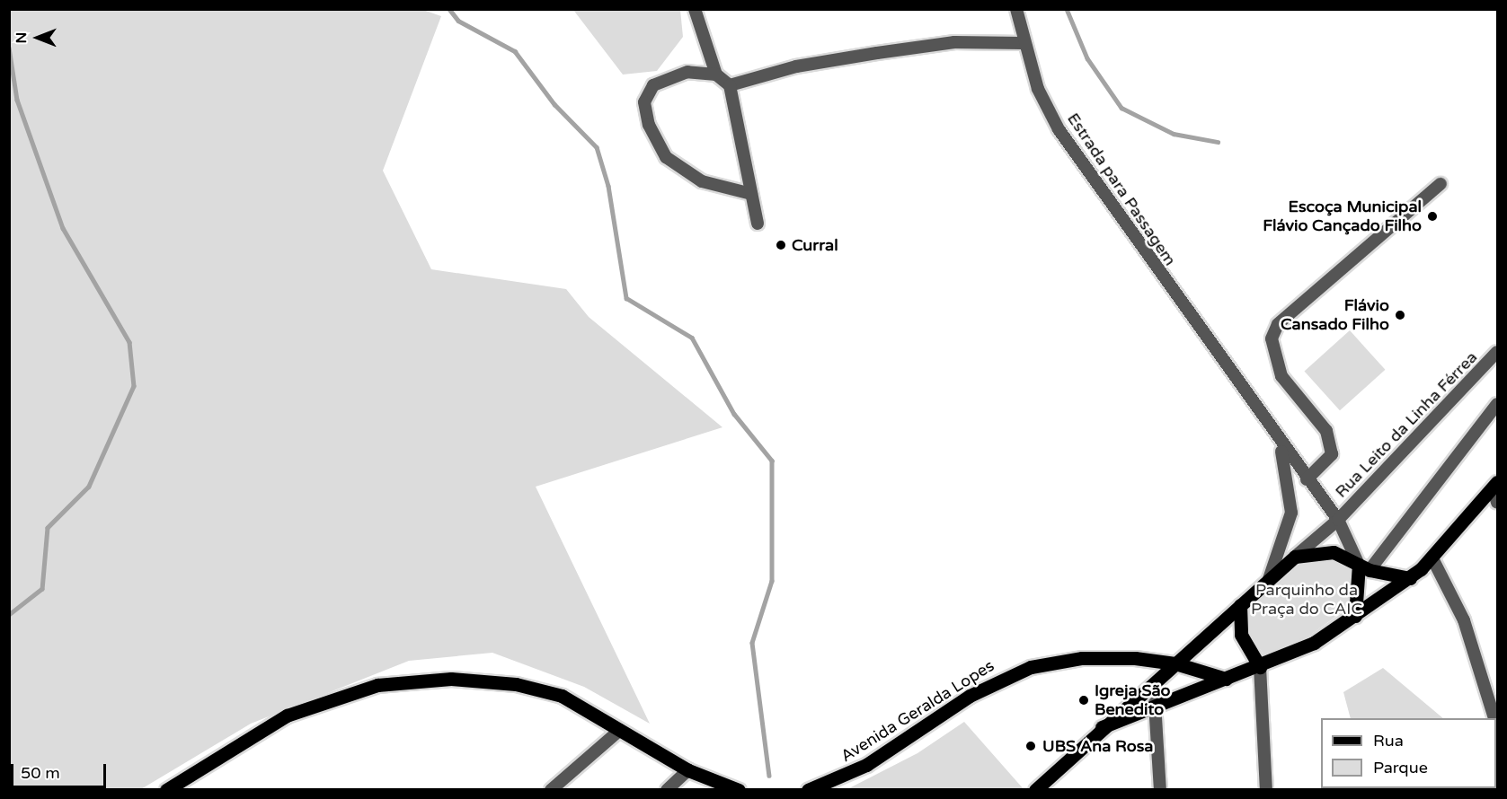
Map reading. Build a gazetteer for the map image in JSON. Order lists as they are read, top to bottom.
{
  "streets": {
    "main road": ["Avenida Geralda Lopes"],
    "street": ["Estrada para Passagem", "Rua Leito da Linha Férrea"]
  },
  "crossings": [
    ["Estrada para Passagem", "Rua Leito da Linha Férrea"]
  ],
  "parks": ["Parquinho da Praça do CAIC"],
  "places": [
    "Escoça Municipal Flávio Cançado Filho",
    "Curral",
    "Flávio Cansado Filho",
    "Igreja São Benedito",
    "UBS Ana Rosa"
  ],
  "legend": ["Rua", "Parque"],
  "scale_bar": "50 m",
  "north": "left"
}
